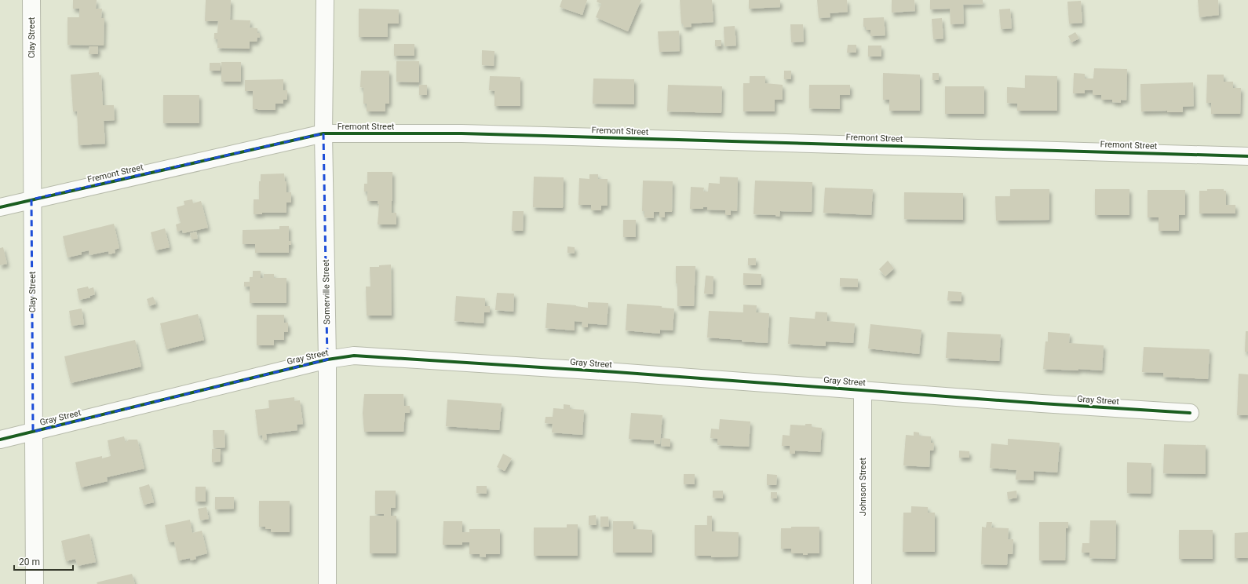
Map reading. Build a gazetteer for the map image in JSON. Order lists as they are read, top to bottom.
{
  "streets": {
    "street": [
      "Clay Street",
      "Fremont Street",
      "Somerville Street",
      "Gray Street",
      "Johnson Street"
    ]
  },
  "crossings": [
    ["Clay Street", "Fremont Street"],
    ["Clay Street", "Gray Street"],
    ["Fremont Street", "Somerville Street"],
    ["Somerville Street", "Gray Street"],
    ["Gray Street", "Johnson Street"]
  ],
  "scale_bar": "20 m"
}
